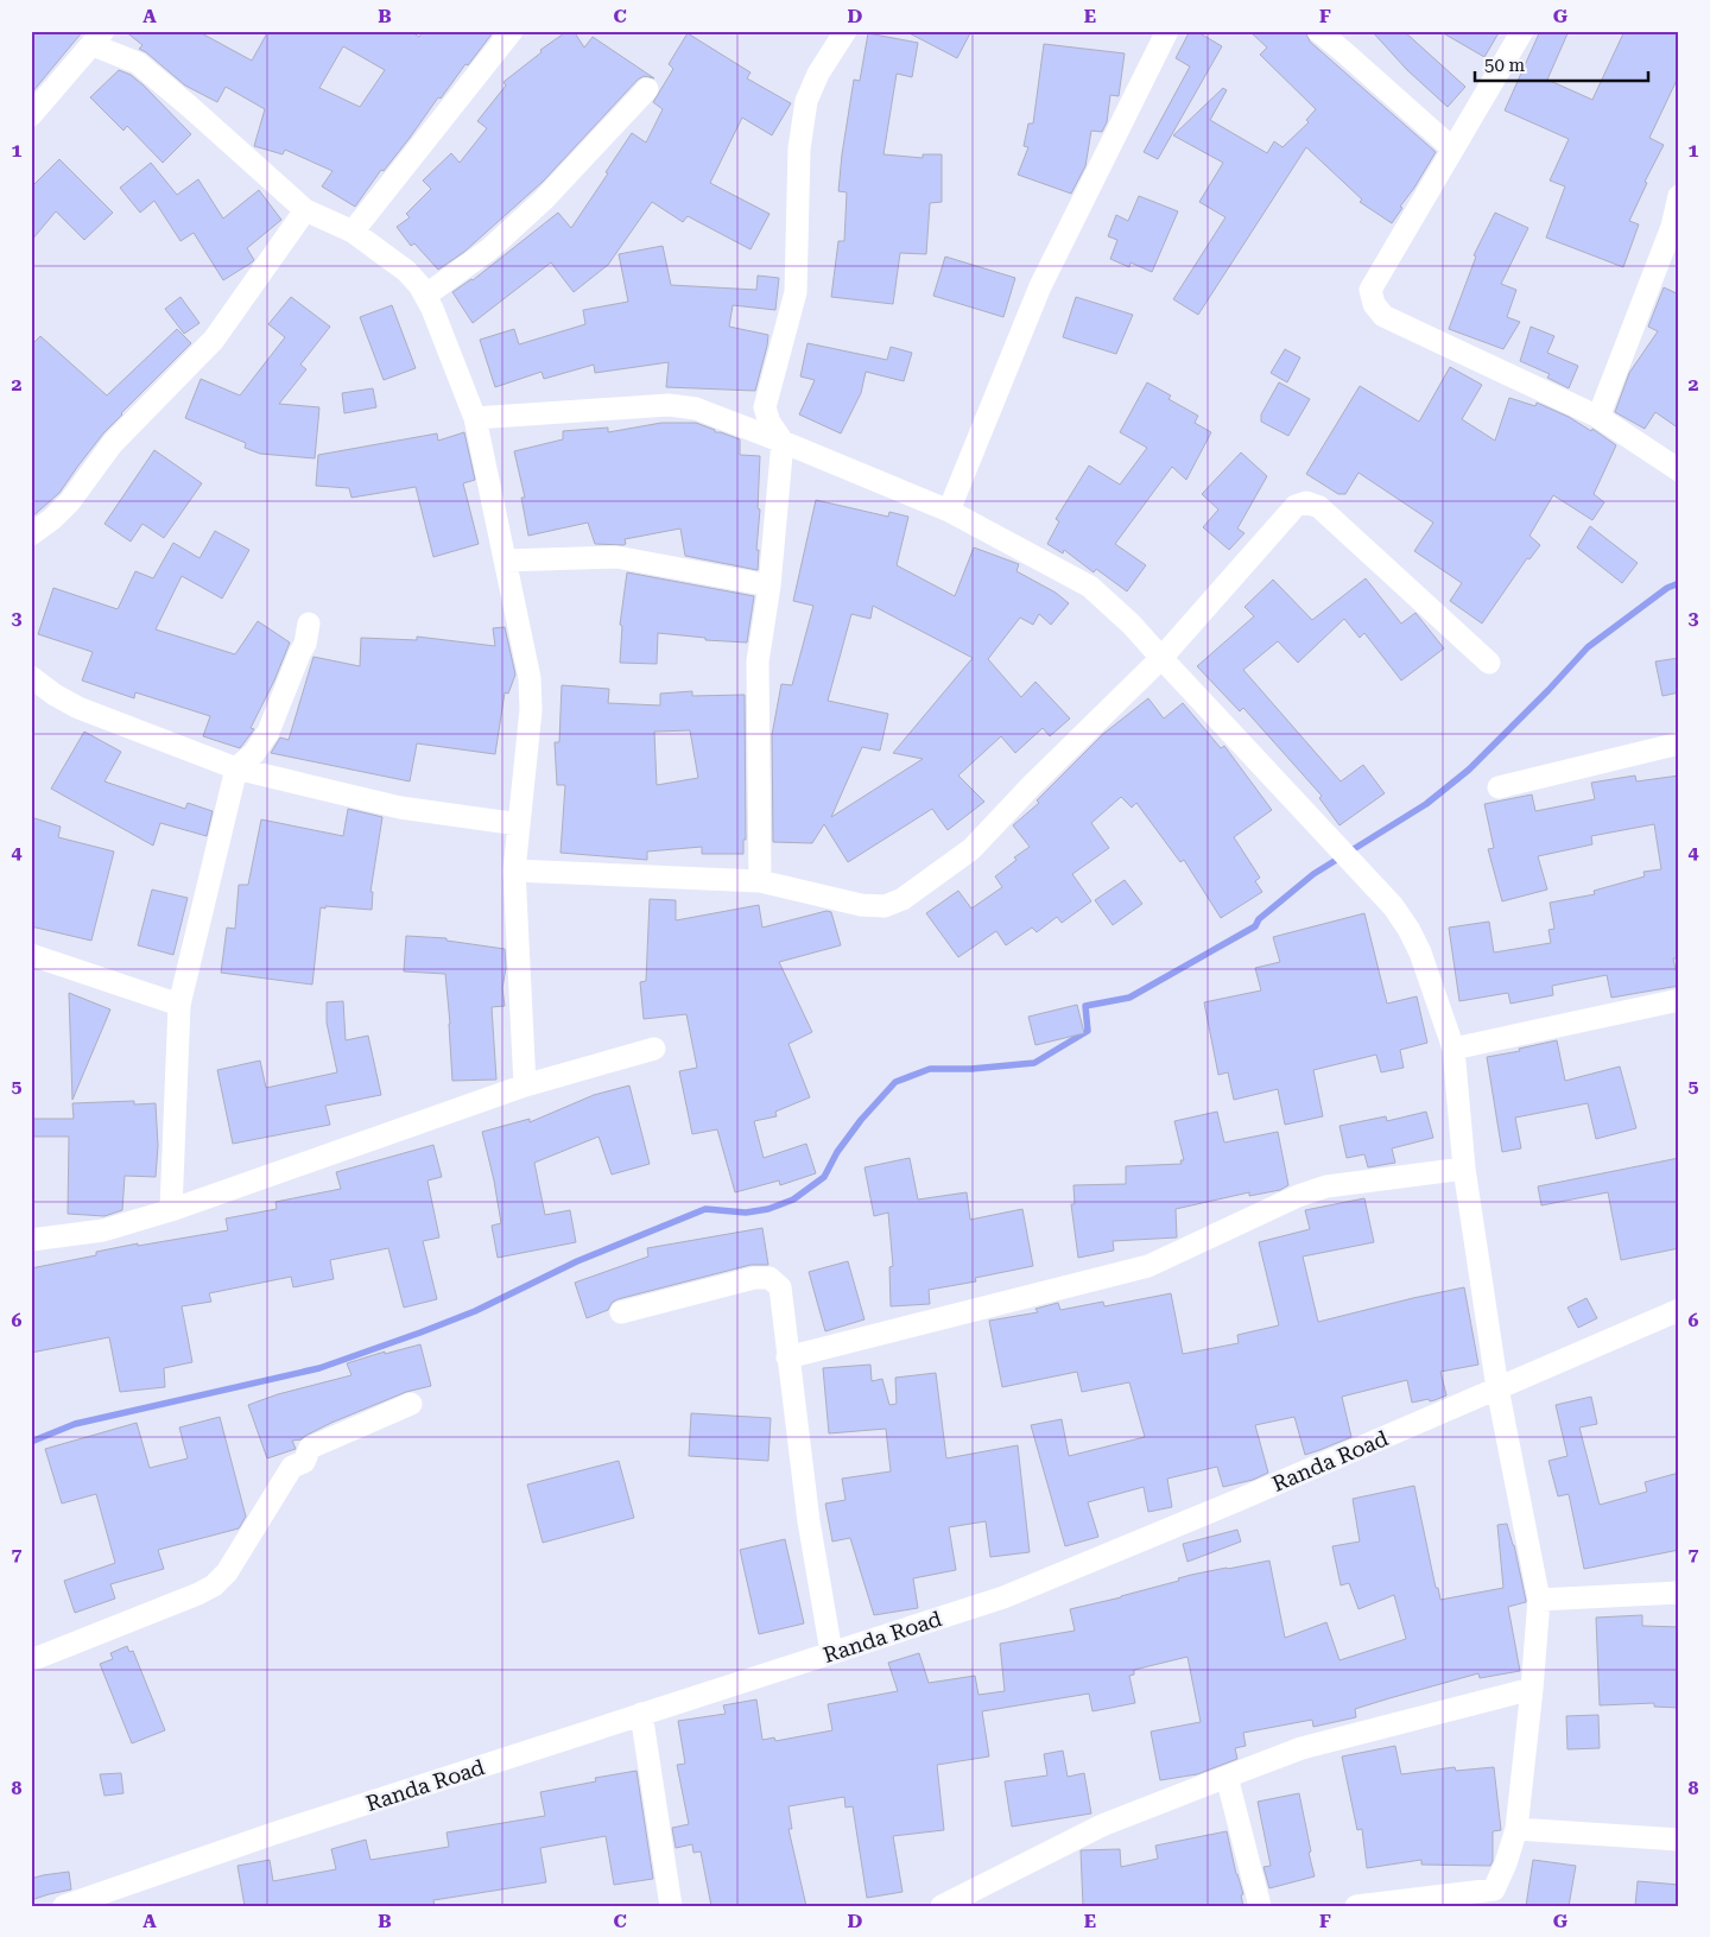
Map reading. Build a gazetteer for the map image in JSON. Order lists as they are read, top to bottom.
{
  "streets": {
    "street": ["Randa Road"]
  },
  "scale_bar": "50 m",
  "grid": {
    "columns": [
      "A",
      "B",
      "C",
      "D",
      "E",
      "F",
      "G"
    ],
    "rows": [
      "1",
      "2",
      "3",
      "4",
      "5",
      "6",
      "7",
      "8"
    ]
  }
}
